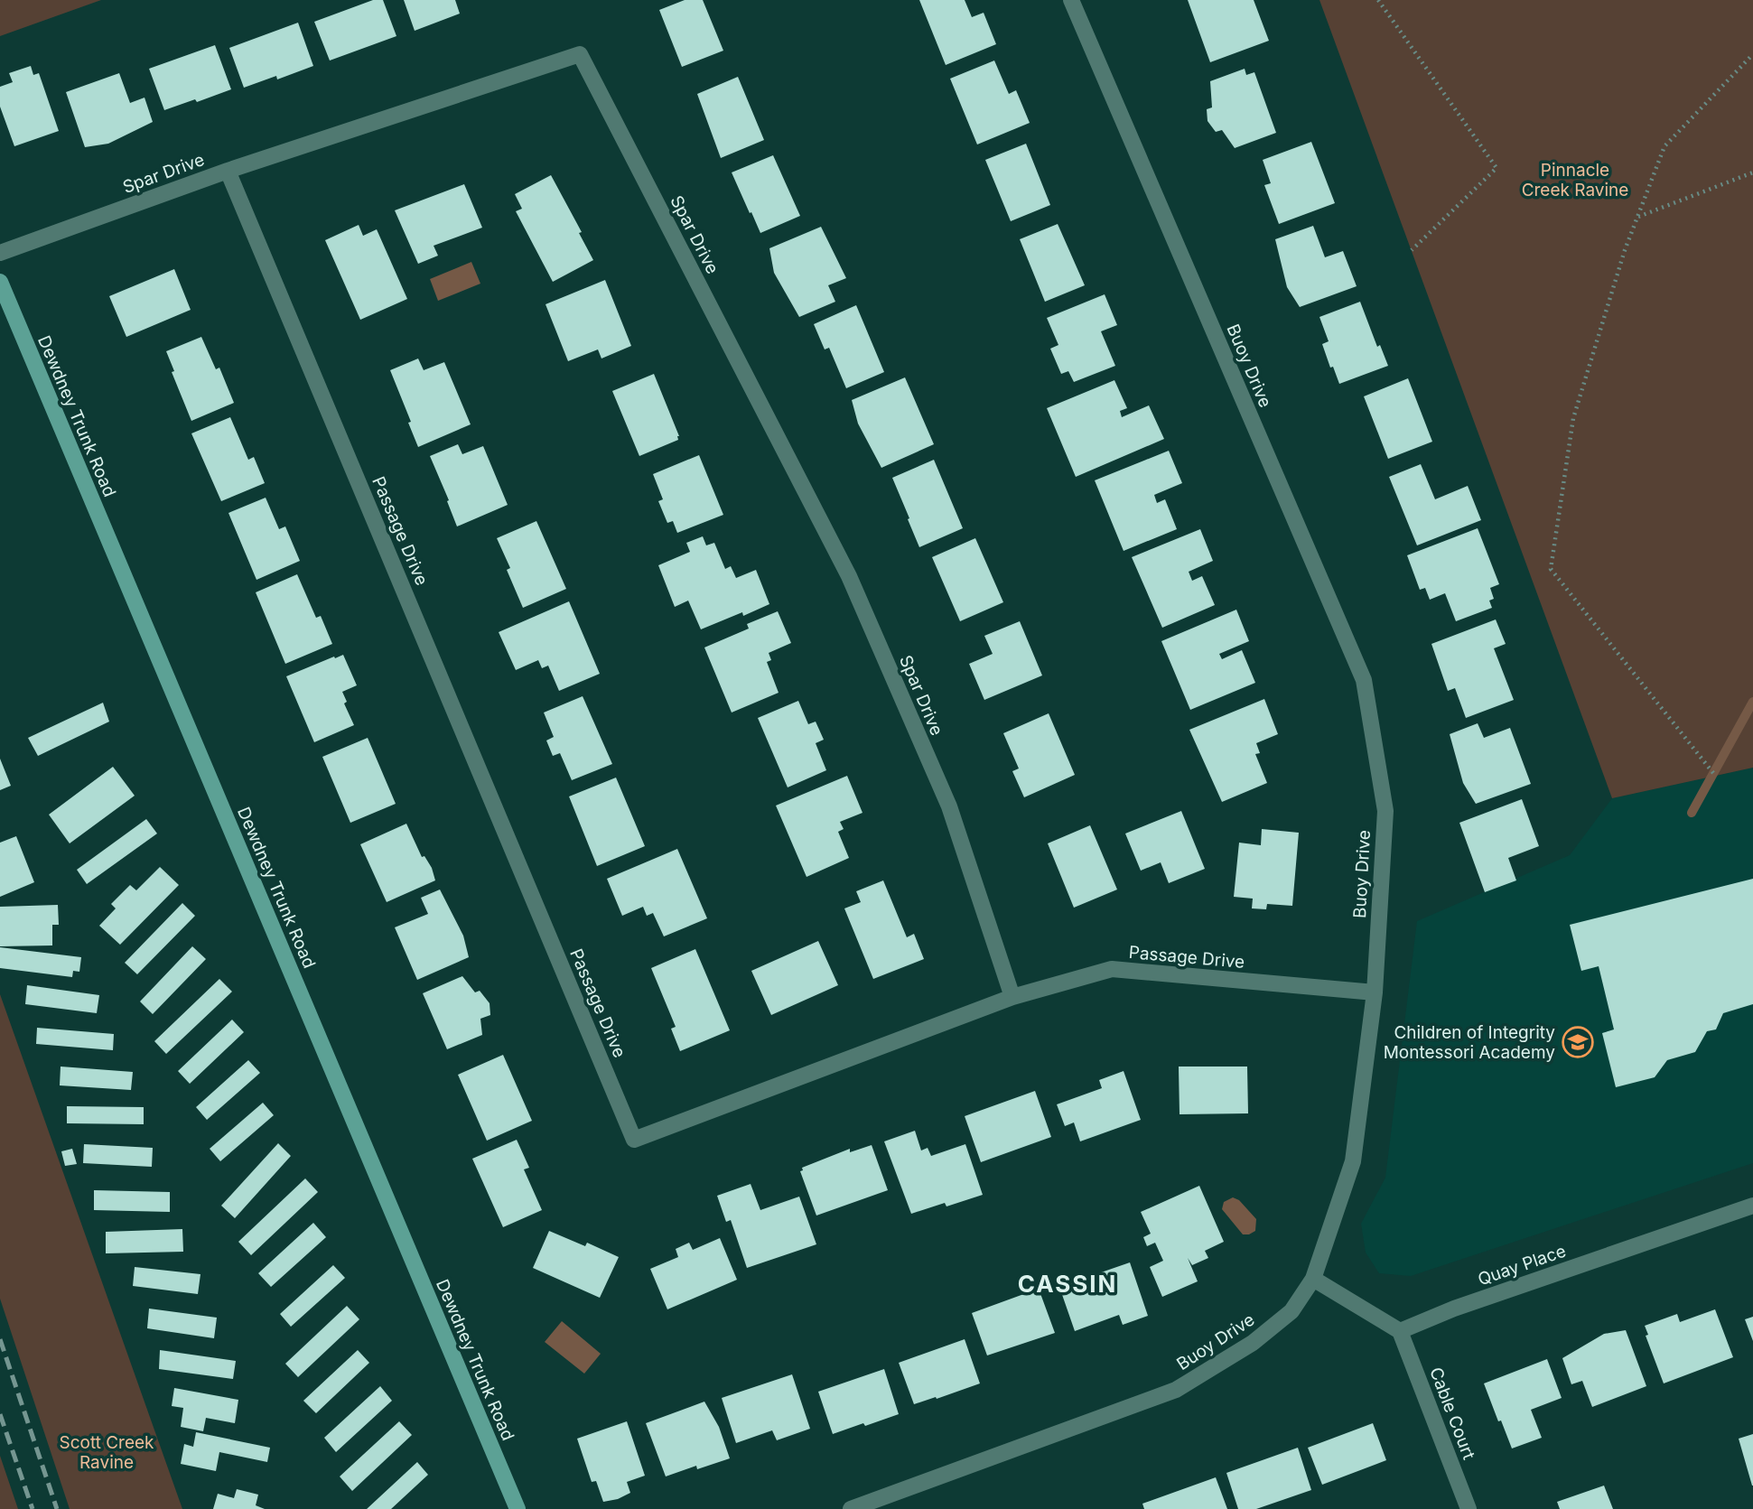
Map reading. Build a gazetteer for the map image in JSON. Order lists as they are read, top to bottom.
{
  "streets": {
    "main road": ["Dewdney Trunk Road"],
    "street": [
      "Spar Drive",
      "Buoy Drive",
      "Passage Drive",
      "Quay Place",
      "Cable Court"
    ]
  },
  "crossings": [
    ["Spar Drive", "Passage Drive"],
    ["Buoy Drive", "Passage Drive"],
    ["Quay Place", "Cable Court"]
  ],
  "districts": ["CASSIN"],
  "parks": ["Pinnacle Creek Ravine", "Scott Creek Ravine"],
  "places": {
    "school or university": ["Children of Integrity Montessori Academy"]
  }
}
